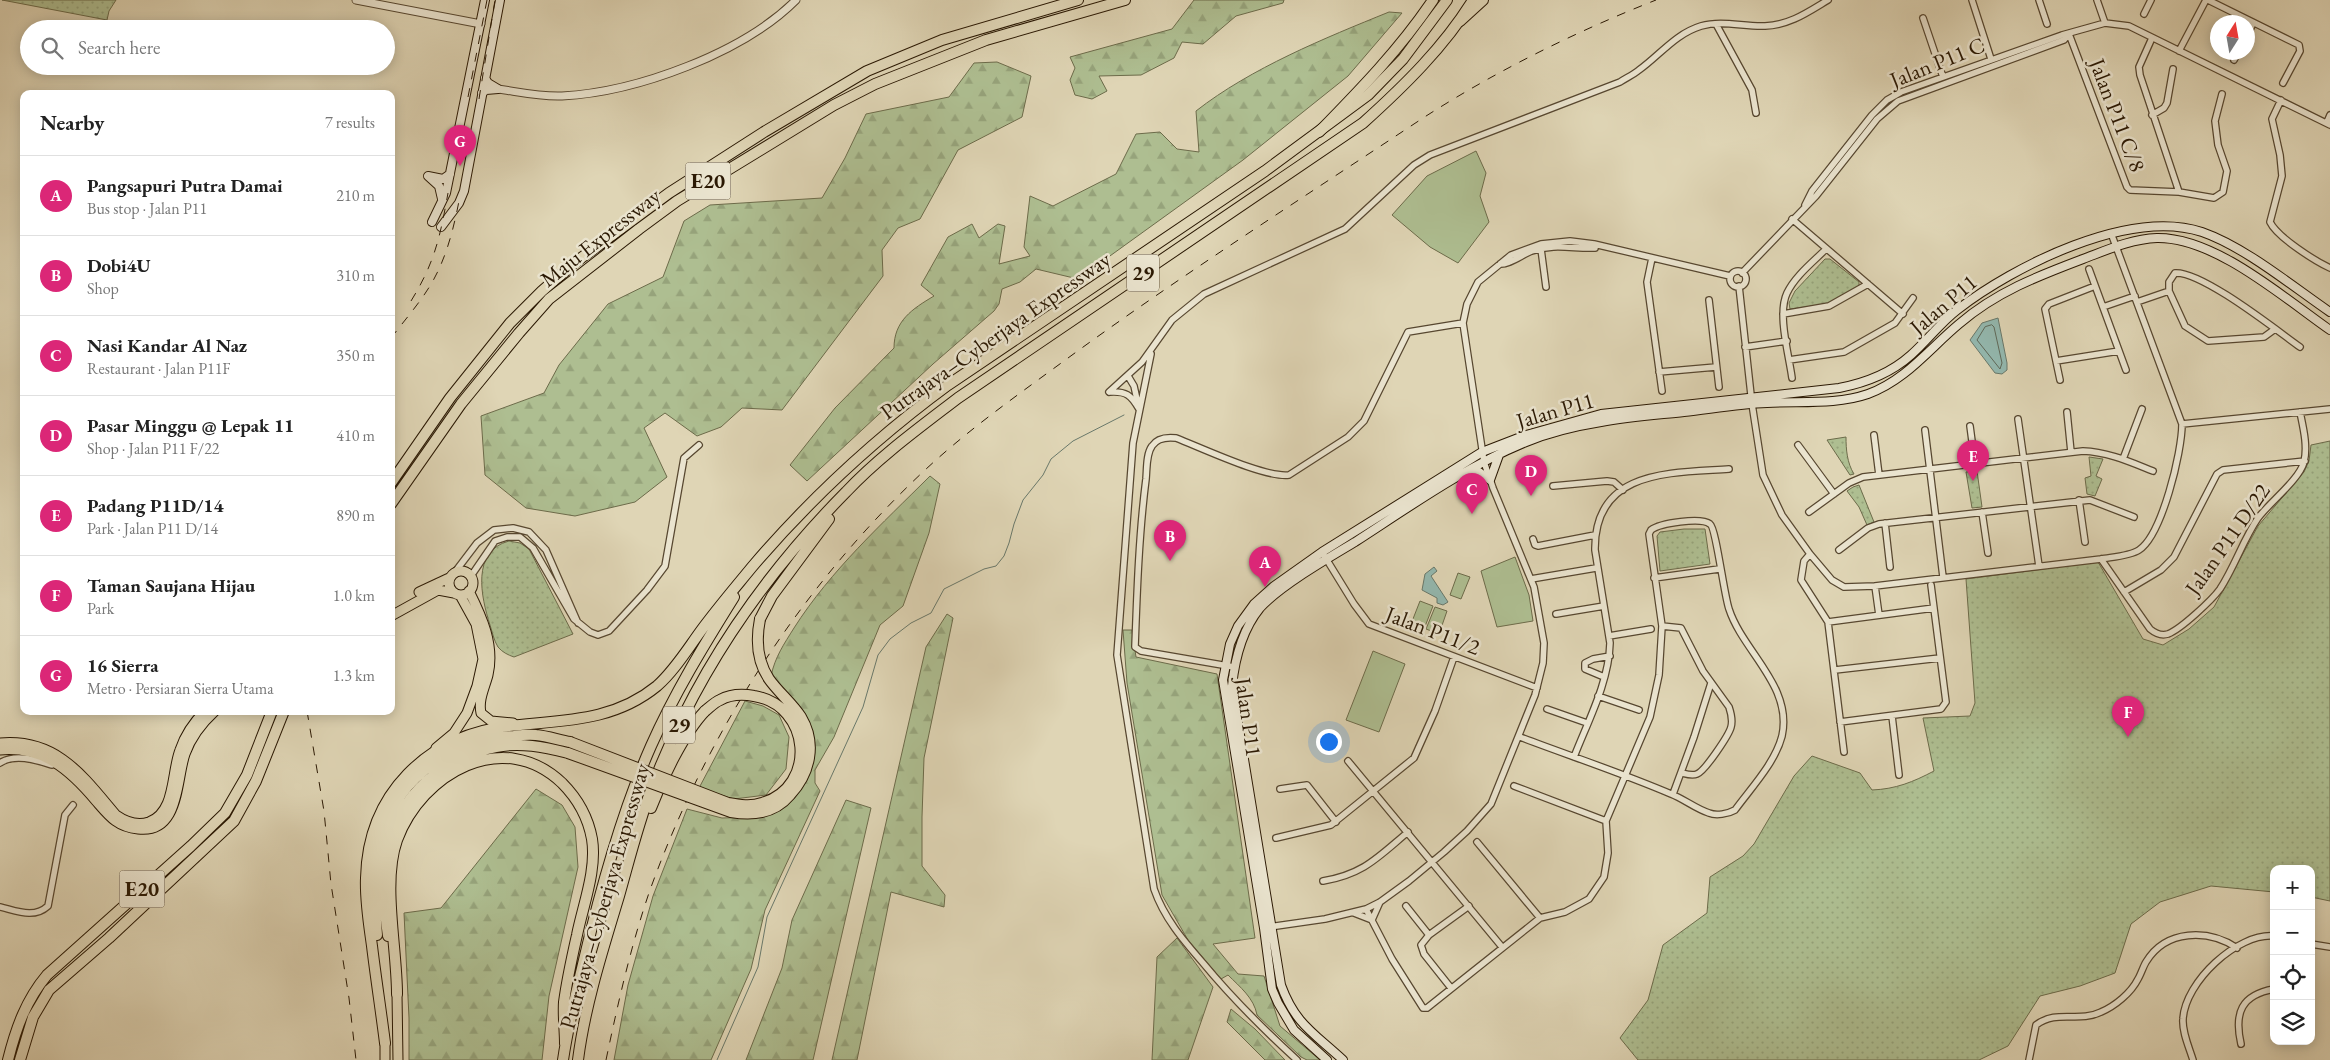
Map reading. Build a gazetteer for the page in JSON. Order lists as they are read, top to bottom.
{
  "streets": {
    "highway": [
      "E20",
      "Maju Expressway",
      "29",
      "Putrajaya–Cyberjaya Expressway"
    ],
    "main road": ["Jalan P11"],
    "street": [
      "Jalan P11 C",
      "Jalan P11 C/8",
      "Jalan P11 D/22",
      "Jalan P11/2"
    ]
  },
  "crossings": [
    ["Jalan P11 C", "Jalan P11 C/8"],
    ["Jalan P11", "Jalan P11/2"]
  ],
  "north": "top",
  "page": {
    "search": "Search here",
    "heading": ["Nearby", "7 results"],
    "pins": [
      "G",
      "E",
      "D",
      "C",
      "B",
      "A",
      "F"
    ],
    "list": [
      {
        "mark": "A",
        "name": "Pangsapuri Putra Damai",
        "note": "Bus stop · Jalan P11",
        "value": "210 m"
      },
      {
        "mark": "B",
        "name": "Dobi4U",
        "note": "Shop",
        "value": "310 m"
      },
      {
        "mark": "C",
        "name": "Nasi Kandar Al Naz",
        "note": "Restaurant · Jalan P11F",
        "value": "350 m"
      },
      {
        "mark": "D",
        "name": "Pasar Minggu @ Lepak 11",
        "note": "Shop · Jalan P11 F/22",
        "value": "410 m"
      },
      {
        "mark": "E",
        "name": "Padang P11D/14",
        "note": "Park · Jalan P11 D/14",
        "value": "890 m"
      },
      {
        "mark": "F",
        "name": "Taman Saujana Hijau",
        "note": "Park",
        "value": "1.0 km"
      },
      {
        "mark": "G",
        "name": "16 Sierra",
        "note": "Metro · Persiaran Sierra Utama",
        "value": "1.3 km"
      }
    ],
    "map_buttons": ["+", "−"]
  }
}
